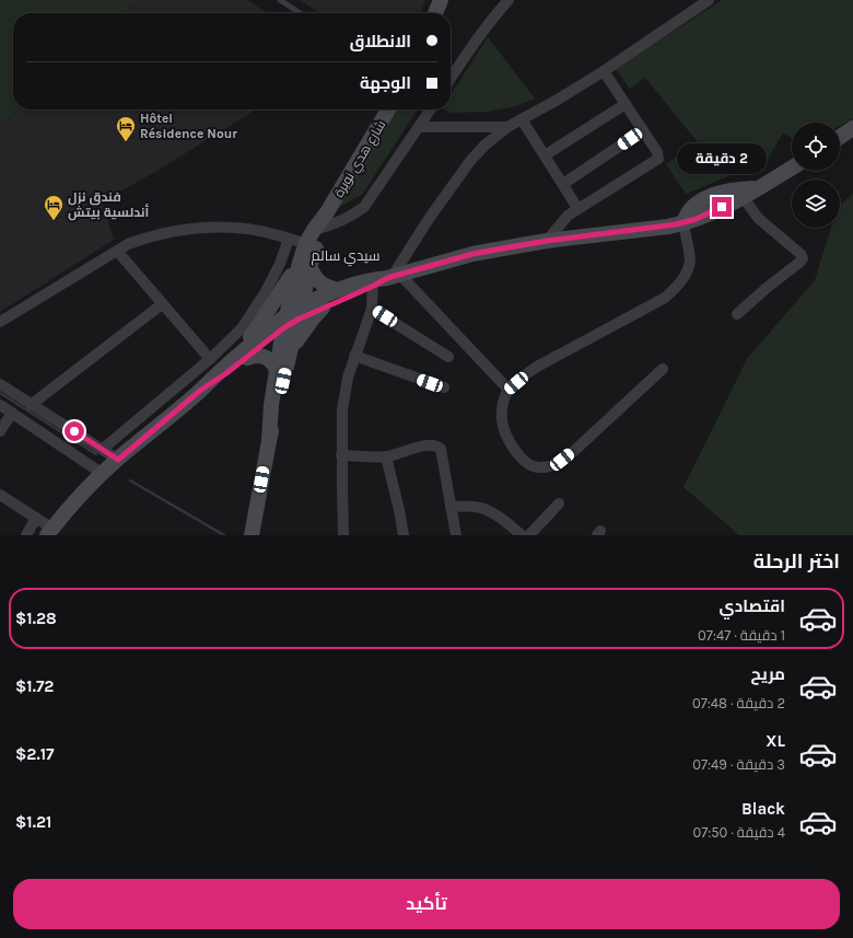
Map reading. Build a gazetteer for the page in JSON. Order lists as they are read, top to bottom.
{
  "streets": {
    "street": ["شارع هدي نويرة"]
  },
  "districts": ["سيدي سالم"],
  "places": {
    "hotel": ["Hôtel Résidence Nour", "فندق نزل أندلسية بيتش"]
  },
  "page": {
    "banner": ["الانطلاق", "الوجهة"],
    "bubble": "2 دقيقة",
    "heading": "اختر الرحلة",
    "list": [
      {
        "name": "اقتصادي",
        "note": "1 دقيقة · 07:47",
        "value": "$1.28"
      },
      {
        "name": "مريح",
        "note": "2 دقيقة · 07:48",
        "value": "$1.72"
      },
      {
        "name": "XL",
        "note": "3 دقيقة · 07:49",
        "value": "$2.17"
      },
      {
        "name": "Black",
        "note": "4 دقيقة · 07:50",
        "value": "$1.21"
      }
    ],
    "buttons": "تأكيد"
  }
}
